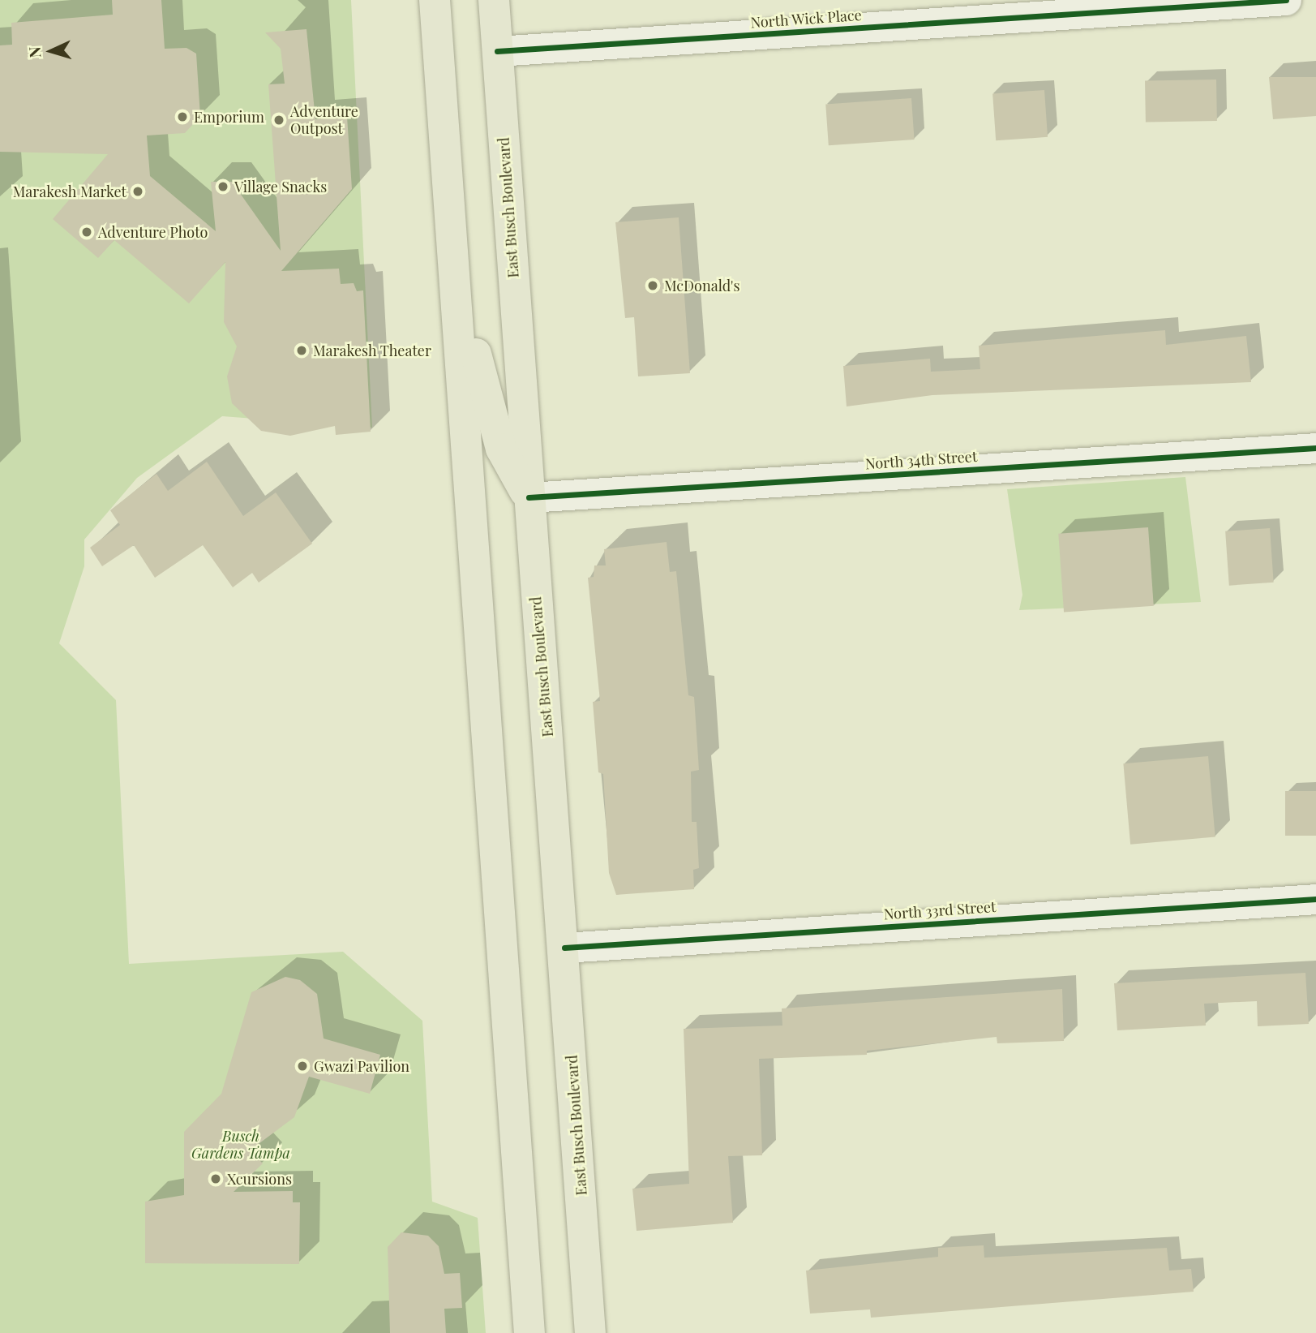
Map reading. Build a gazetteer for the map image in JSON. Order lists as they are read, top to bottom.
{
  "streets": {
    "main road": ["East Busch Boulevard"],
    "street": ["North Wick Place", "North 34th Street", "North 33rd Street"]
  },
  "crossings": [
    ["North Wick Place", "East Busch Boulevard"],
    ["East Busch Boulevard", "North 34th Street"],
    ["East Busch Boulevard", "North 33rd Street"]
  ],
  "parks": ["Busch Gardens Tampa"],
  "places": [
    "Emporium",
    "Adventure Outpost",
    "Village Snacks",
    "Marakesh Market",
    "Adventure Photo",
    "McDonald's",
    "Marakesh Theater",
    "Gwazi Pavilion",
    "Xcursions"
  ],
  "north": "left"
}
